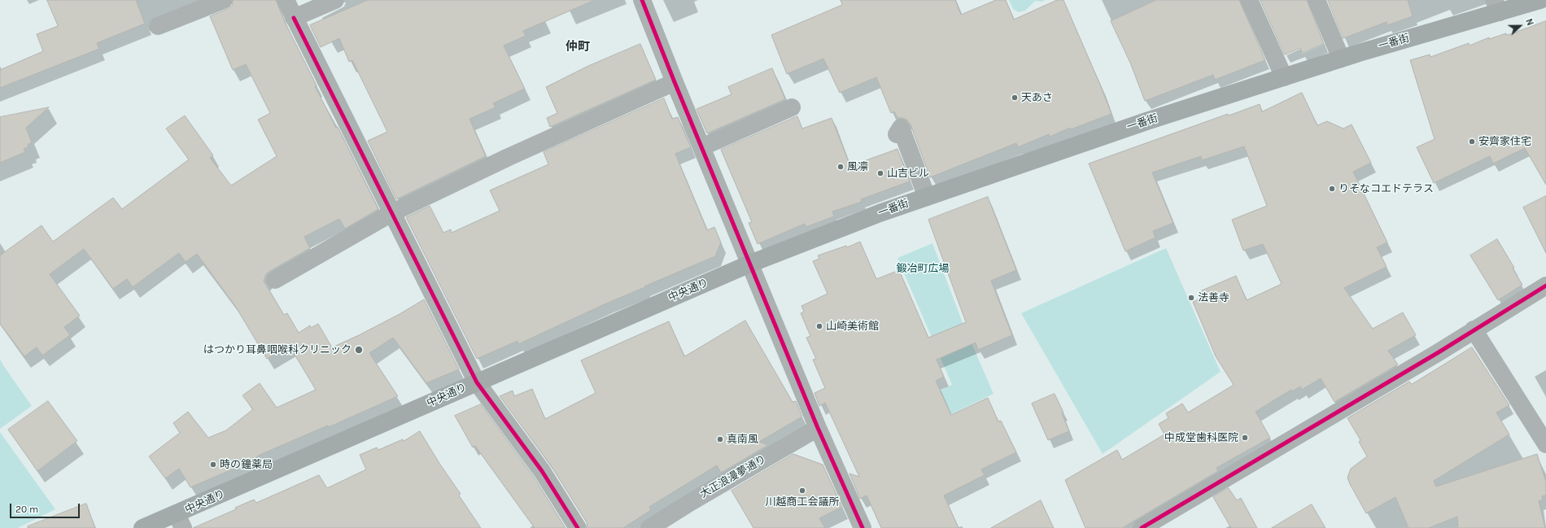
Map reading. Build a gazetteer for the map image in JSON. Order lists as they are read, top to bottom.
{
  "streets": {
    "main road": ["一番街", "中央通り"],
    "street": ["大正浪漫夢通り"]
  },
  "crossings": [
    ["一番街", "中央通り"]
  ],
  "districts": ["仲町"],
  "parks": ["鍛冶町広場"],
  "places": [
    "天あさ",
    "安齊家住宅",
    "風凛",
    "山吉ビル",
    "りそなコエドテラス",
    "法善寺",
    "山崎美術館",
    "はつかり耳鼻咽喉科クリニック",
    "中成堂歯科医院",
    "真南風",
    "時の鐘薬局",
    "川越商工会議所"
  ],
  "scale_bar": "20 m",
  "north": "right"
}
